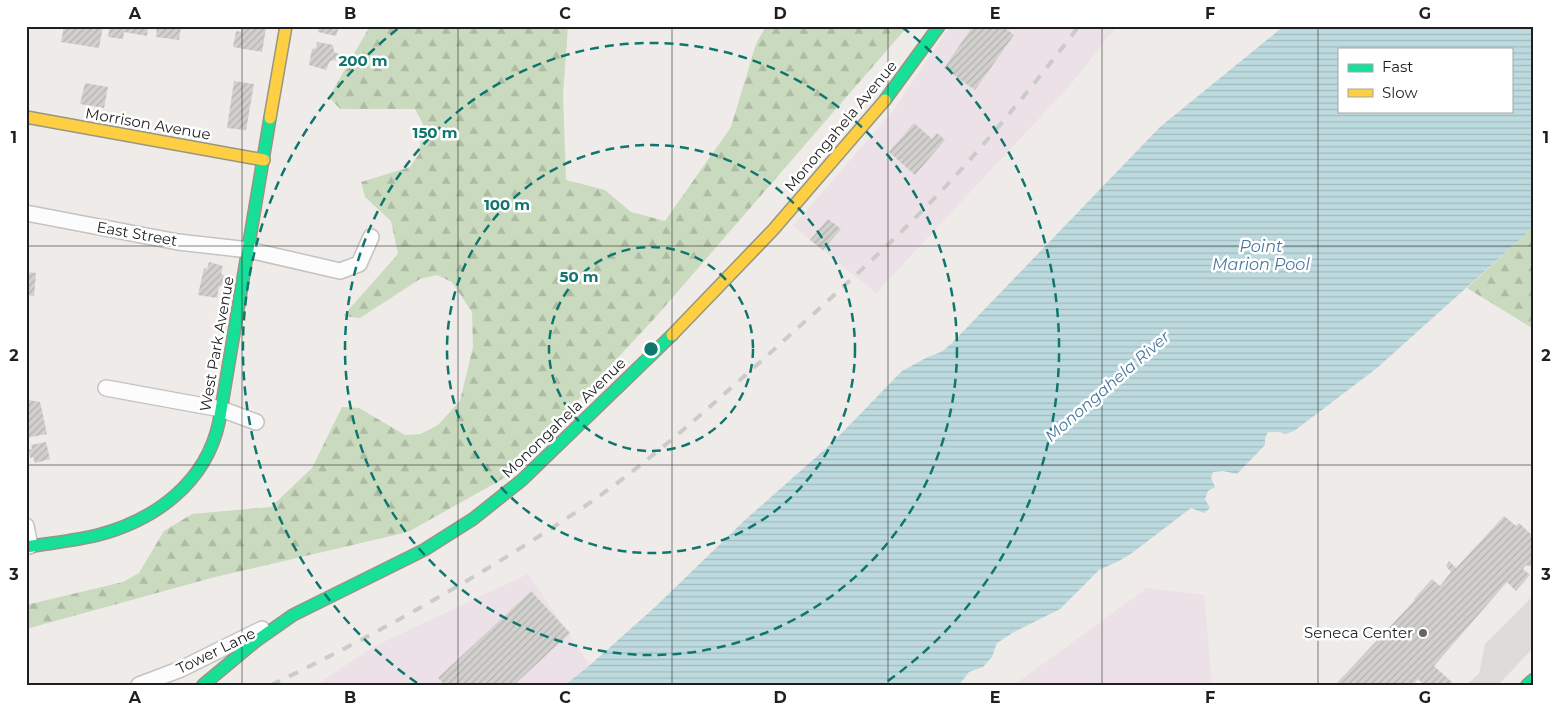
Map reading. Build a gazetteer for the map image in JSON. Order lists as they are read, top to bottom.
{
  "streets": {
    "street": [
      "Morrison Avenue",
      "Monongahela Avenue",
      "East Street",
      "West Park Avenue",
      "Tower Lane"
    ]
  },
  "crossings": [
    ["Morrison Avenue", "West Park Avenue"],
    ["Monongahela Avenue", "Tower Lane"],
    ["East Street", "West Park Avenue"]
  ],
  "water": ["Point Marion Pool", "Monongahela River"],
  "places": ["Seneca Center"],
  "legend": ["Fast", "Slow"],
  "grid": {
    "columns": [
      "A",
      "B",
      "C",
      "D",
      "E",
      "F",
      "G"
    ],
    "rows": ["1", "2", "3"]
  },
  "rings": [
    "200 m",
    "150 m",
    "100 m",
    "50 m"
  ]
}
